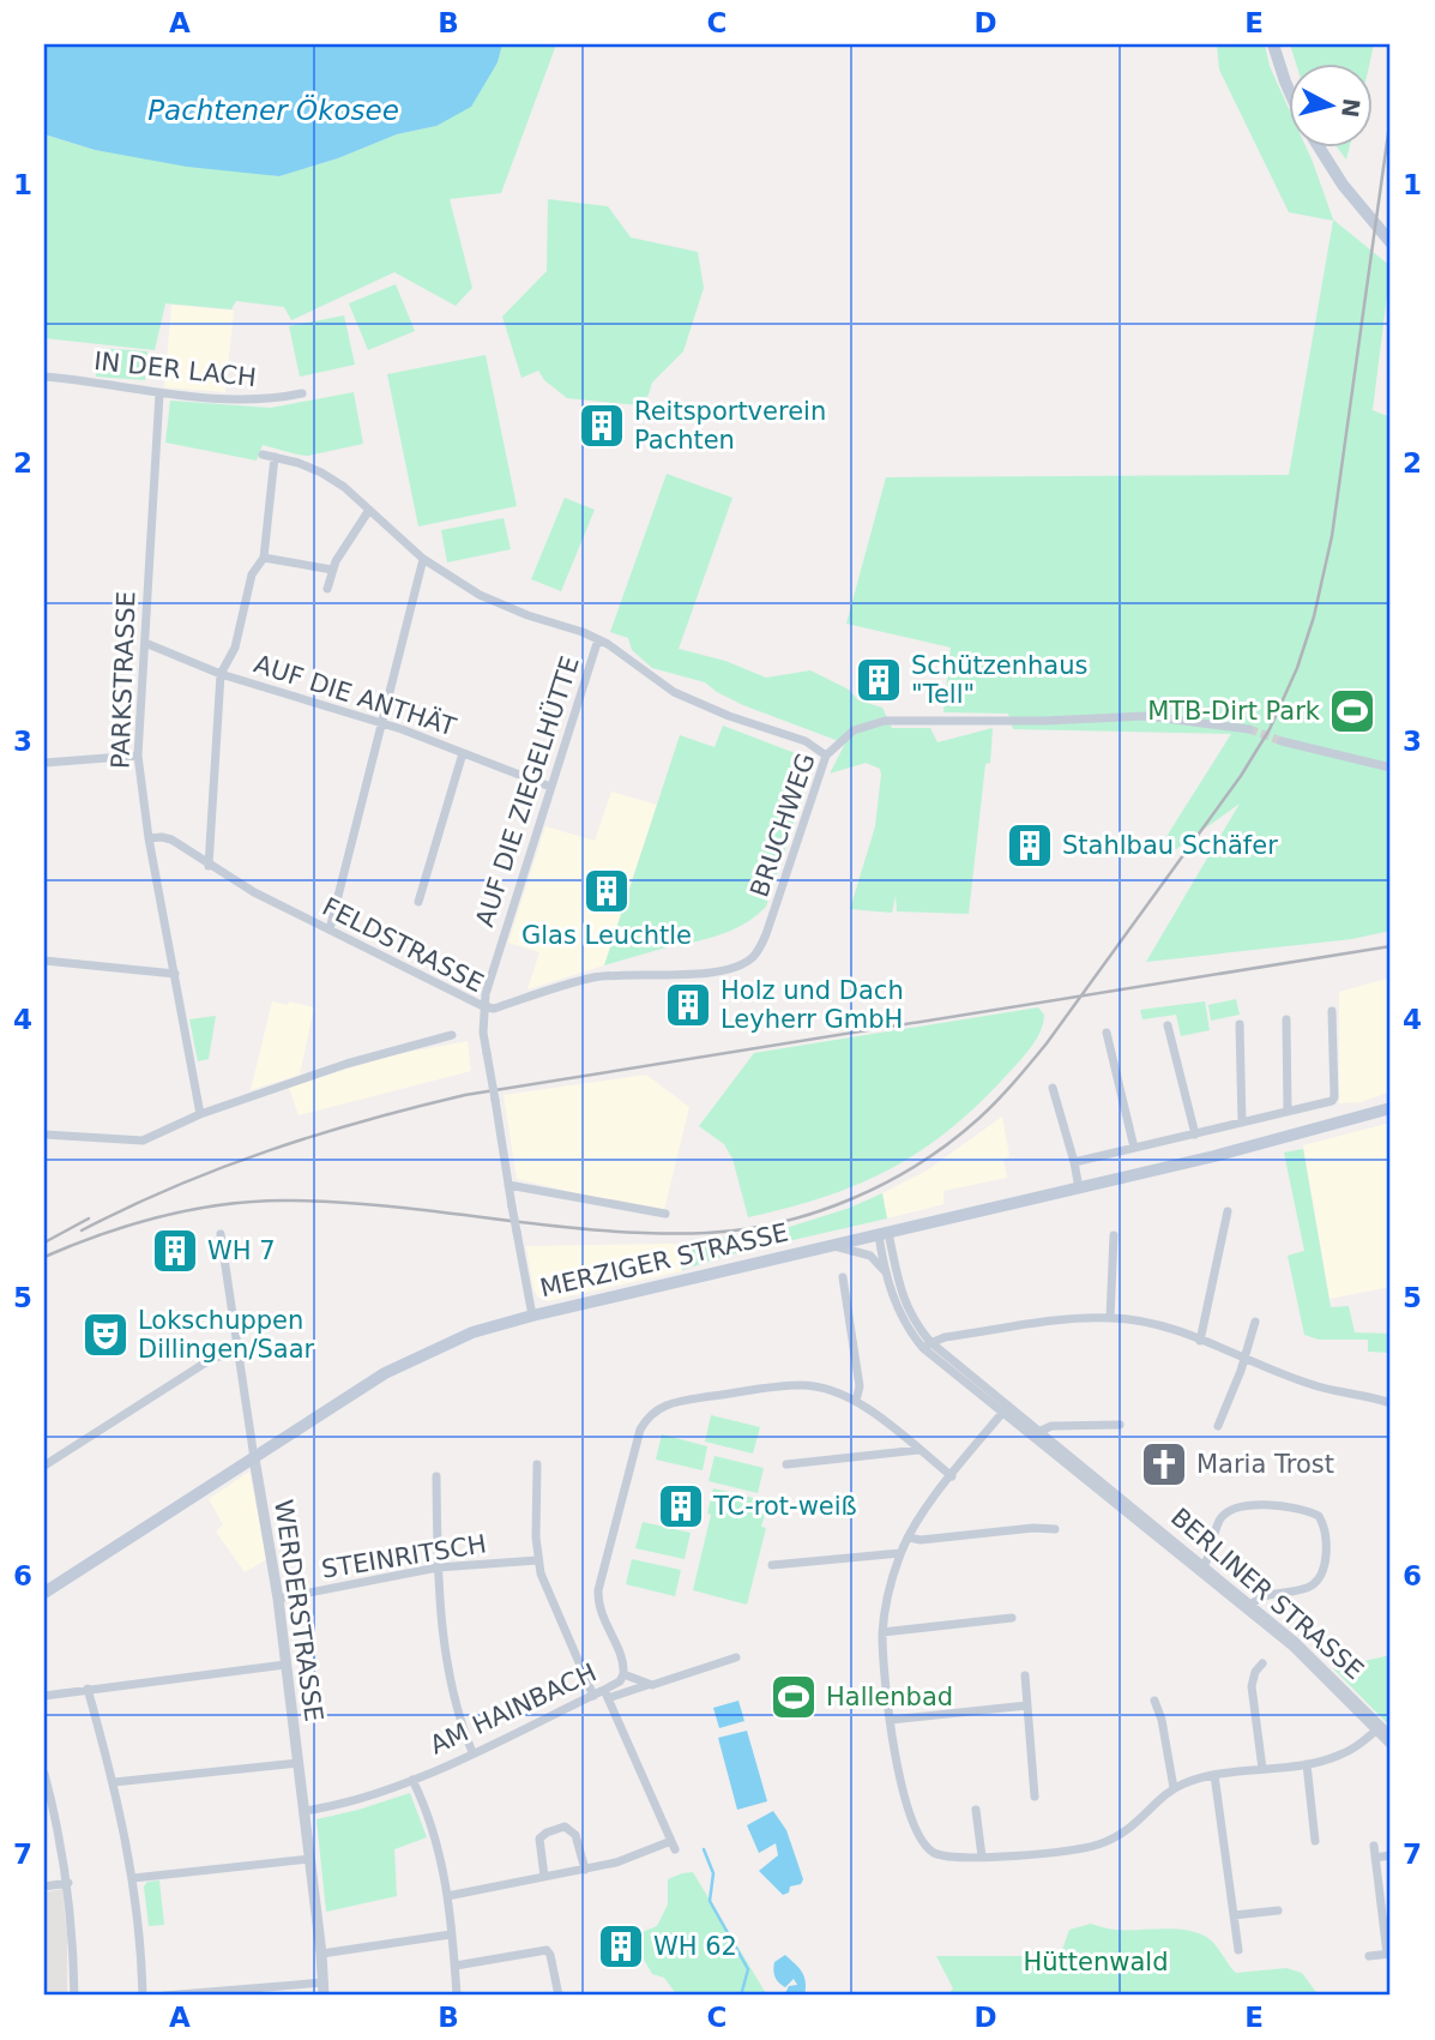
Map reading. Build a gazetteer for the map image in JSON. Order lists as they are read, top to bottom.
{
  "streets": {
    "main road": ["MERZIGER STRASSE"],
    "street": [
      "IN DER LACH",
      "PARKSTRASSE",
      "AUF DIE ANTHÄT",
      "AUF DIE ZIEGELHÜTTE",
      "BRUCHWEG",
      "FELDSTRASSE",
      "STEINRITSCH",
      "BERLINER STRASSE",
      "WERDERSTRASSE",
      "AM HAINBACH"
    ]
  },
  "crossings": [
    ["IN DER LACH", "PARKSTRASSE"],
    ["PARKSTRASSE", "AUF DIE ANTHÄT"],
    ["PARKSTRASSE", "FELDSTRASSE"],
    ["AUF DIE ANTHÄT", "AUF DIE ZIEGELHÜTTE"],
    ["AUF DIE ZIEGELHÜTTE", "BRUCHWEG"],
    ["AUF DIE ZIEGELHÜTTE", "FELDSTRASSE"],
    ["BRUCHWEG", "FELDSTRASSE"],
    ["FELDSTRASSE", "MERZIGER STRASSE"],
    ["MERZIGER STRASSE", "BERLINER STRASSE"],
    ["MERZIGER STRASSE", "WERDERSTRASSE"],
    ["STEINRITSCH", "WERDERSTRASSE"],
    ["WERDERSTRASSE", "AM HAINBACH"]
  ],
  "water": ["Pachtener Ökosee"],
  "parks": ["Hüttenwald"],
  "places": {
    "building": [
      "Reitsportverein Pachten",
      "Schützenhaus \"Tell\"",
      "Stahlbau Schäfer",
      "Glas Leuchtle",
      "Holz und Dach Leyherr GmbH",
      "WH 7",
      "TC-rot-weiß",
      "WH 62"
    ],
    "sports": ["MTB-Dirt Park", "Hallenbad"],
    "theatre": ["Lokschuppen Dillingen/Saar"],
    "church": ["Maria Trost"]
  },
  "north": "right",
  "grid": {
    "columns": [
      "A",
      "B",
      "C",
      "D",
      "E"
    ],
    "rows": [
      "1",
      "2",
      "3",
      "4",
      "5",
      "6",
      "7"
    ]
  }
}
